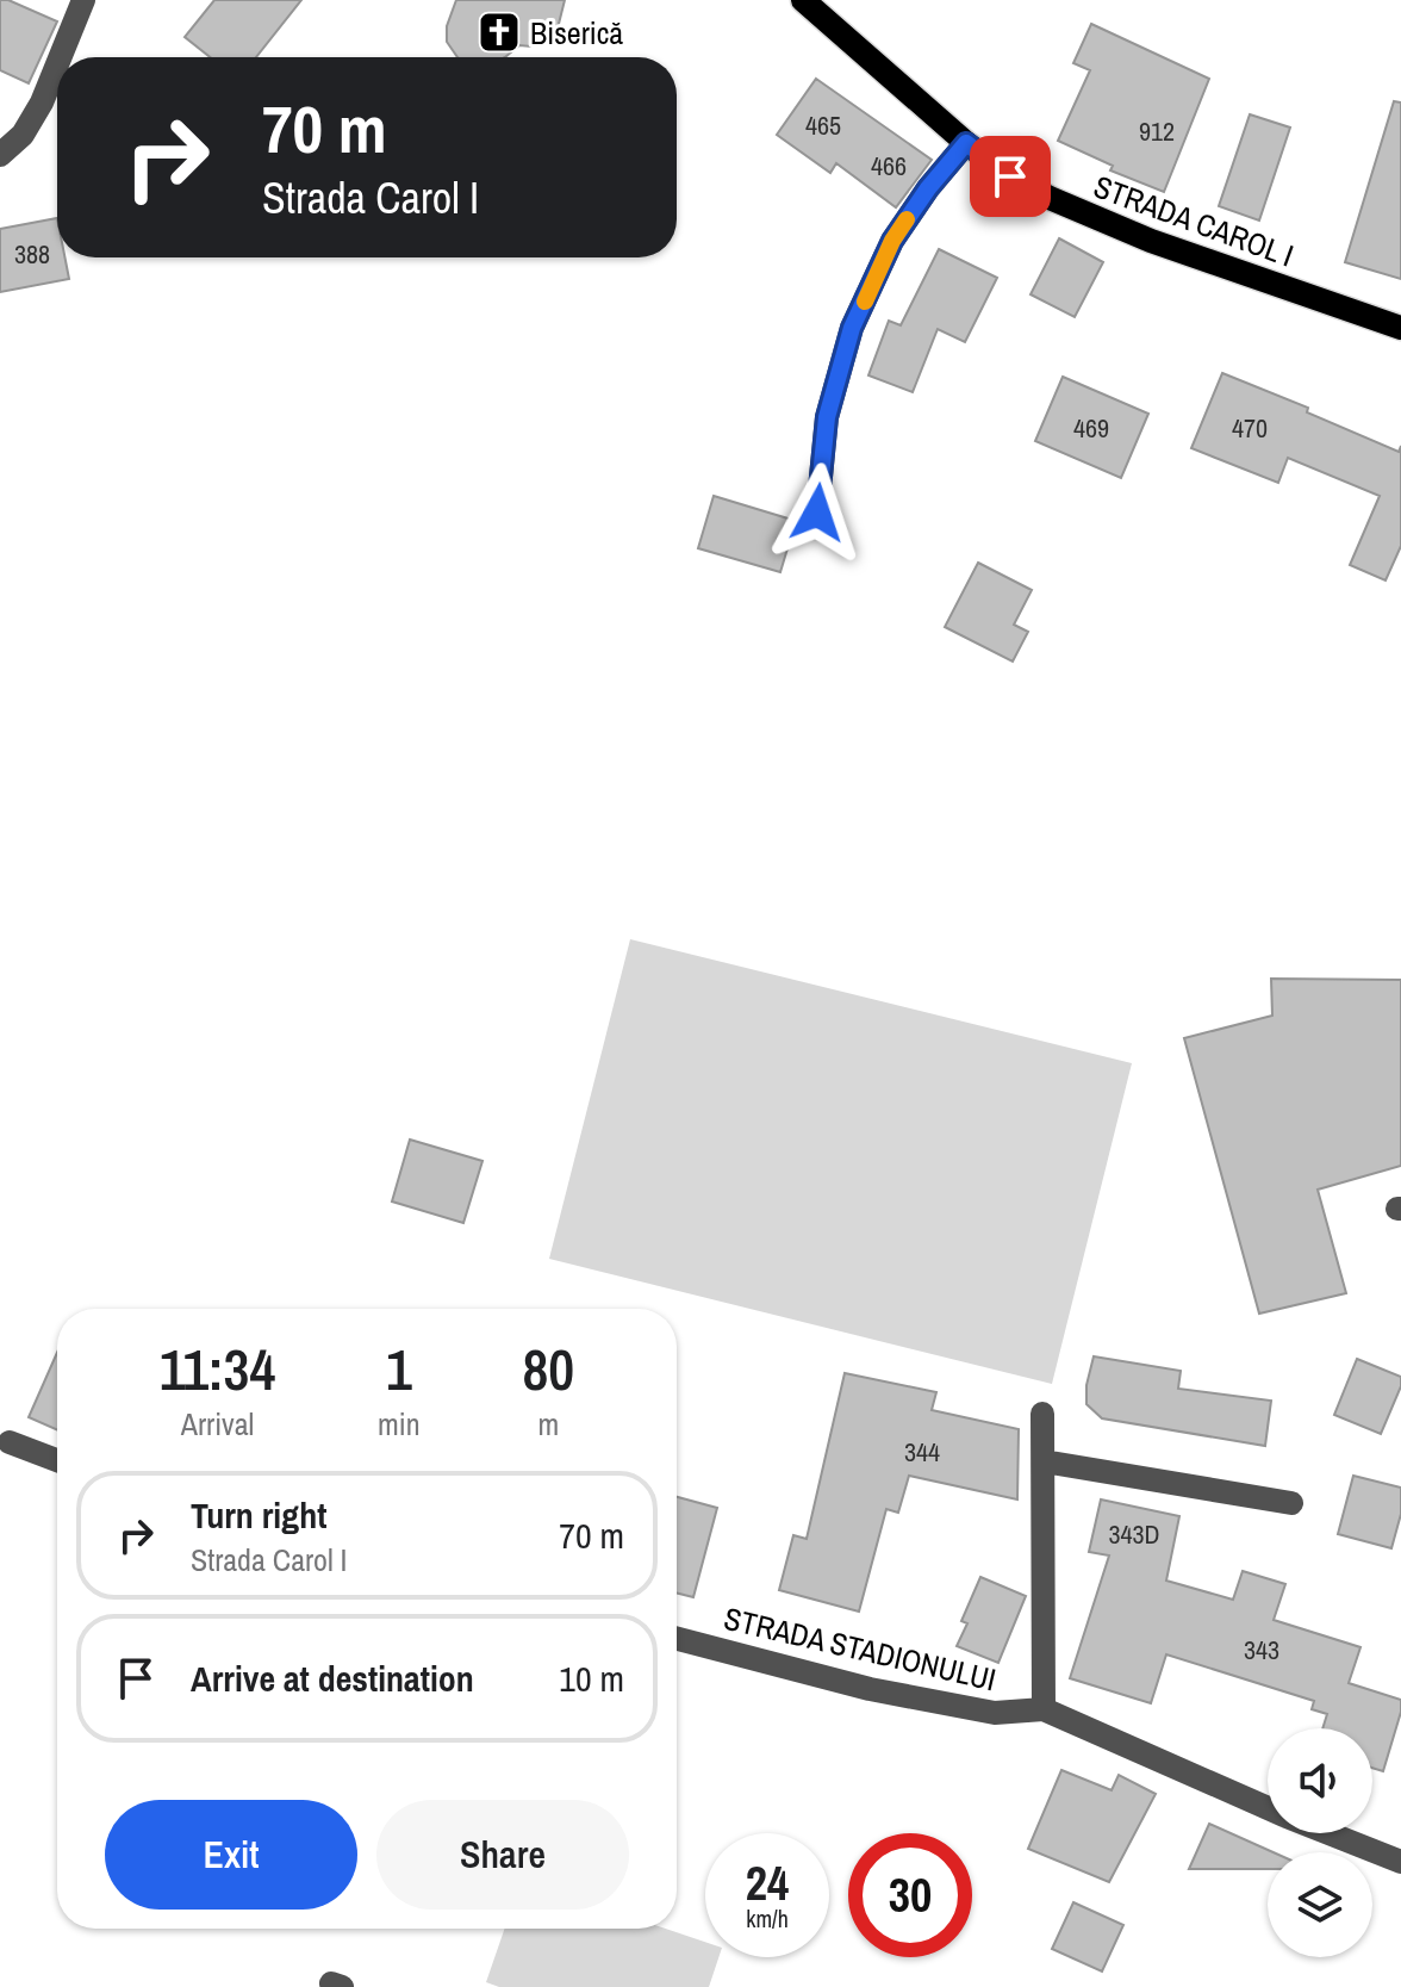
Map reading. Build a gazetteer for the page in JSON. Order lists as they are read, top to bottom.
{
  "streets": {
    "main road": ["STRADA CAROL I"],
    "street": ["STRADA STADIONULUI"]
  },
  "places": {
    "church": ["Biserică"]
  },
  "house_numbers": [
    "465",
    "912",
    "466",
    "388",
    "469",
    "470",
    "344",
    "343D",
    "343"
  ],
  "page": {
    "turn": ["70 m", "Strada Carol I"],
    "eta": [
      "11:34",
      "Arrival",
      "1",
      "min",
      "80",
      "m"
    ],
    "list": [
      {
        "name": "Turn right",
        "note": "Strada Carol I",
        "value": "70 m"
      },
      {
        "name": "Arrive at destination",
        "value": "10 m"
      }
    ],
    "buttons": ["Exit", "Share"],
    "speed": "24 km/h",
    "limit": "30"
  }
}
